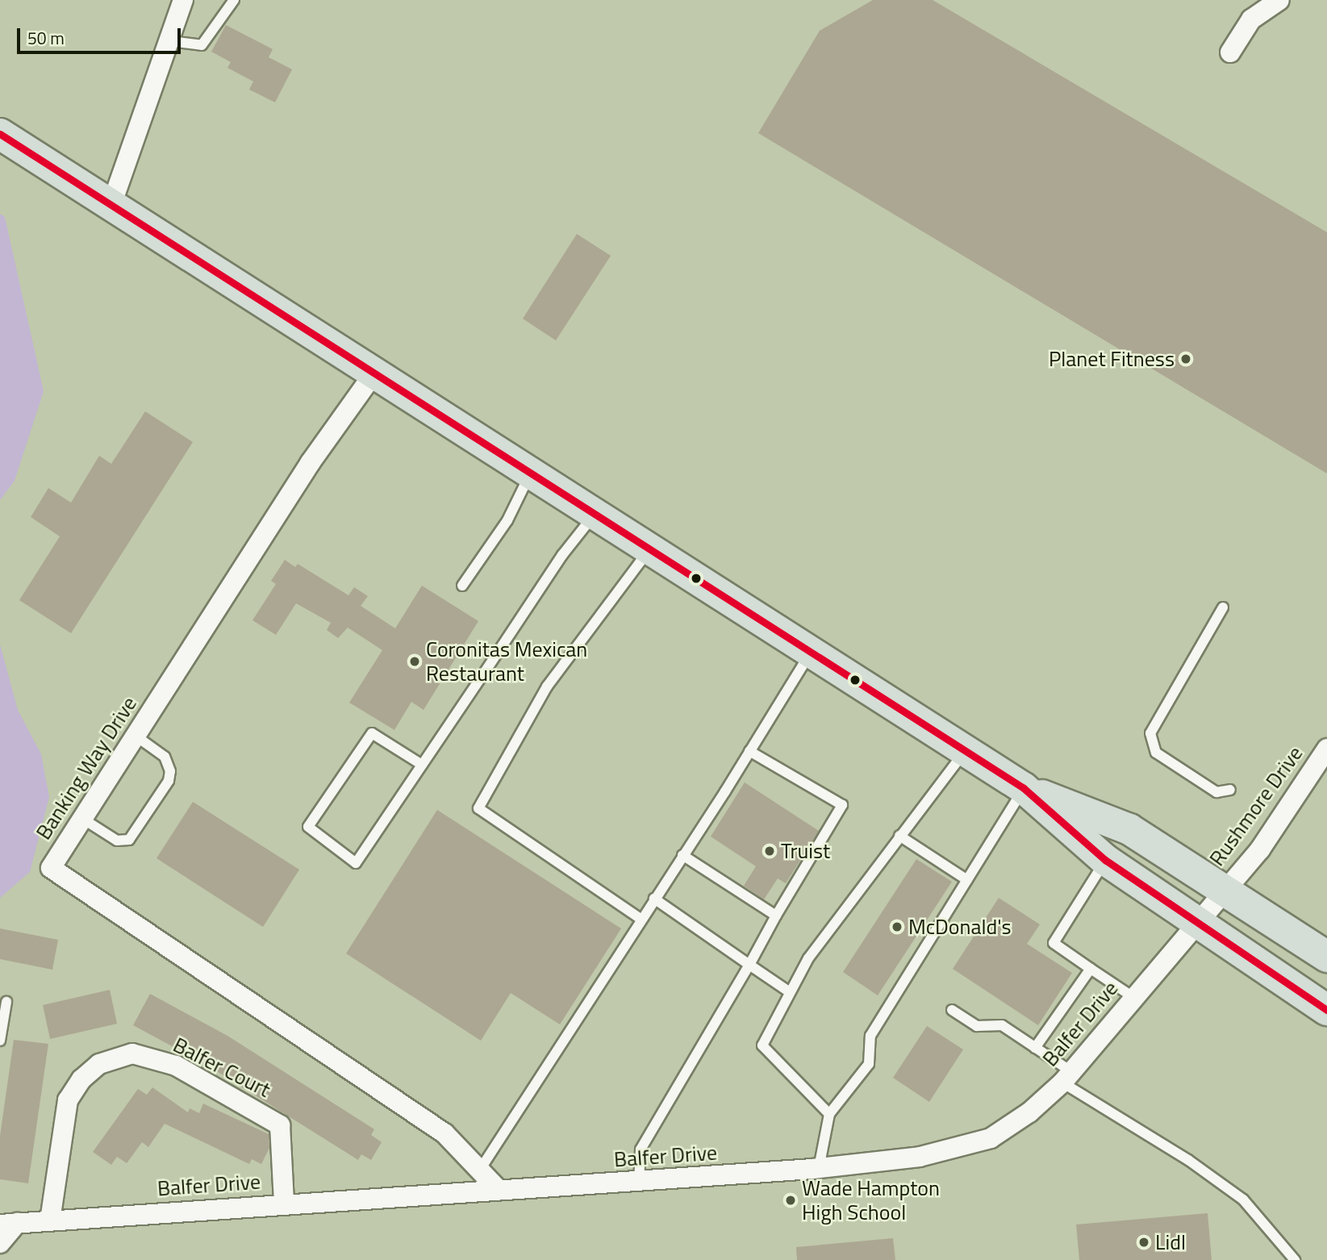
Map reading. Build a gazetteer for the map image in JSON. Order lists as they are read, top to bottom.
{
  "streets": {
    "street": [
      "Banking Way Drive",
      "Rushmore Drive",
      "Balfer Drive",
      "Balfer Court"
    ]
  },
  "crossings": [
    ["Banking Way Drive", "Balfer Drive"],
    ["Rushmore Drive", "Balfer Drive"],
    ["Balfer Drive", "Balfer Court"]
  ],
  "places": [
    "Planet Fitness",
    "Coronitas Mexican Restaurant",
    "Truist",
    "McDonald's",
    "Wade Hampton High School",
    "Lidl"
  ],
  "scale_bar": "50 m"
}
